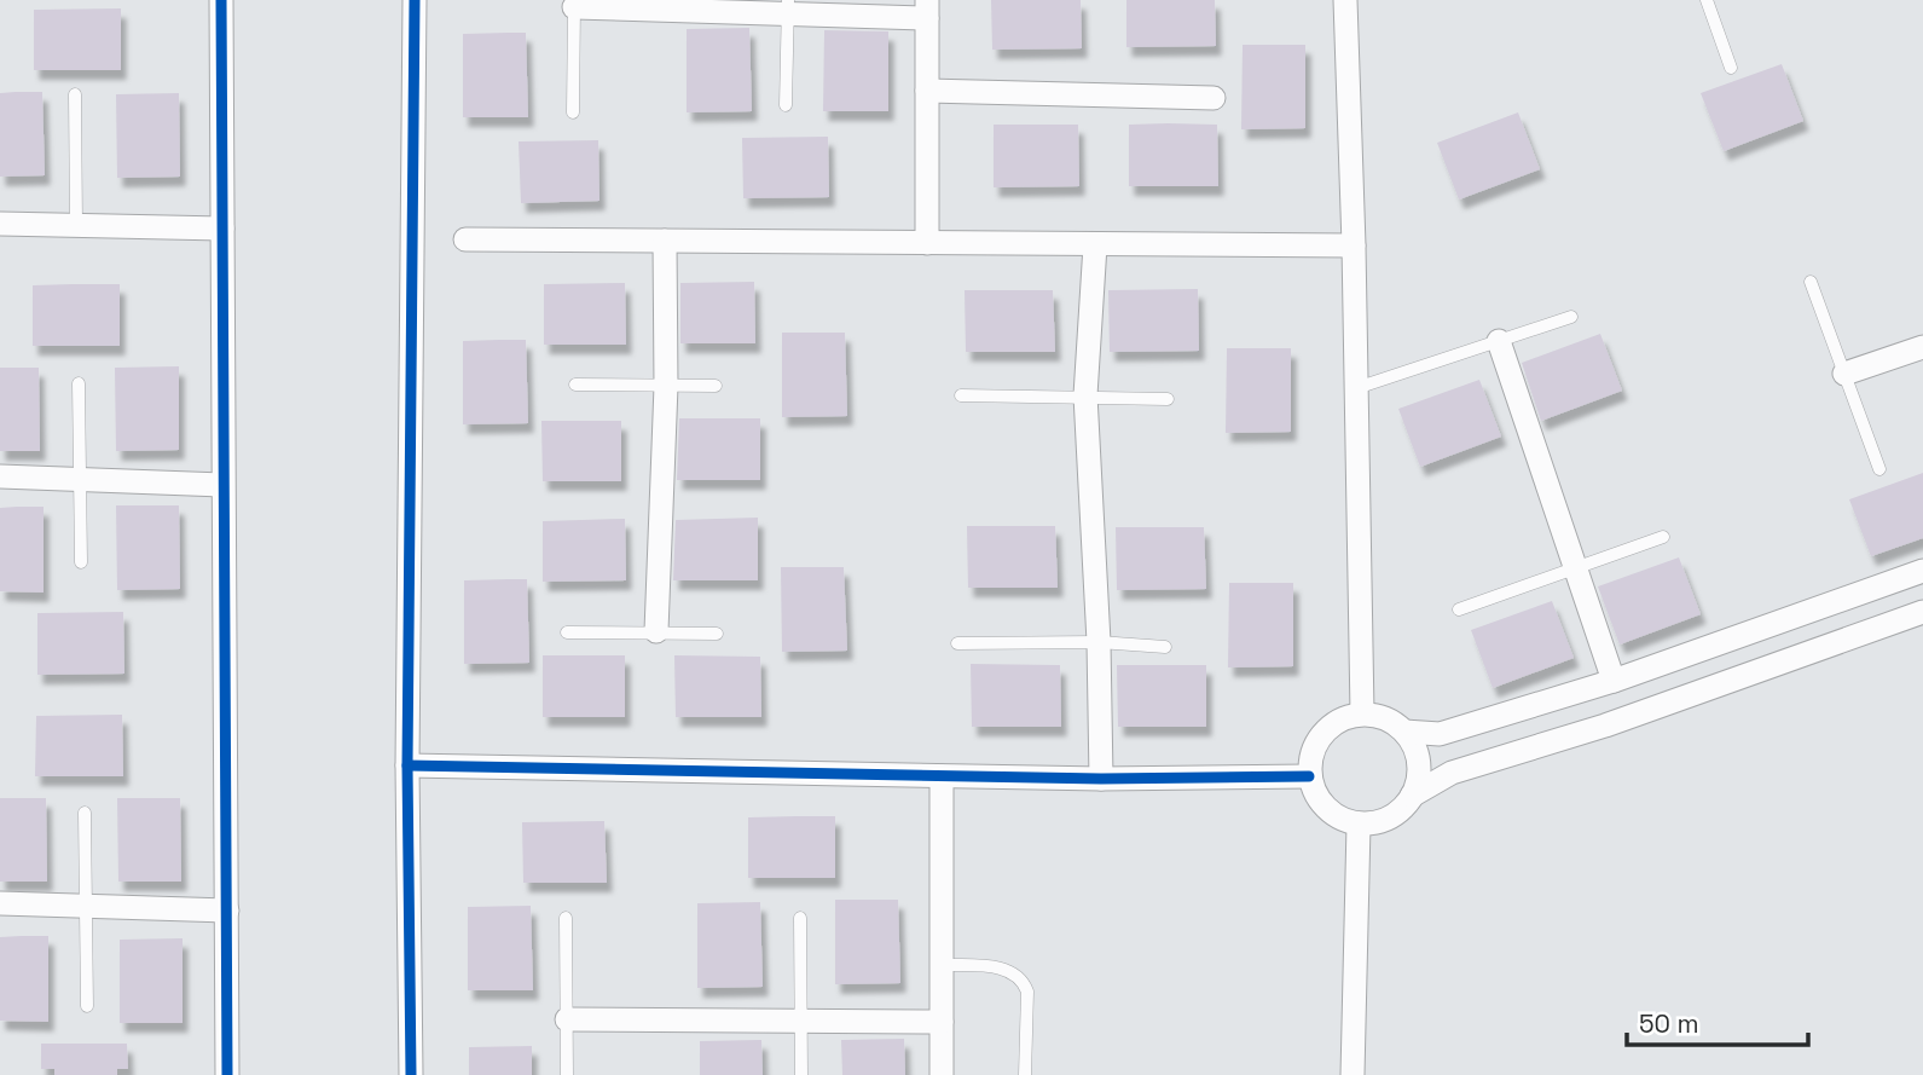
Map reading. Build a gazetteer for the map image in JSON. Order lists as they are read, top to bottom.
{
  "scale_bar": "50 m"
}
